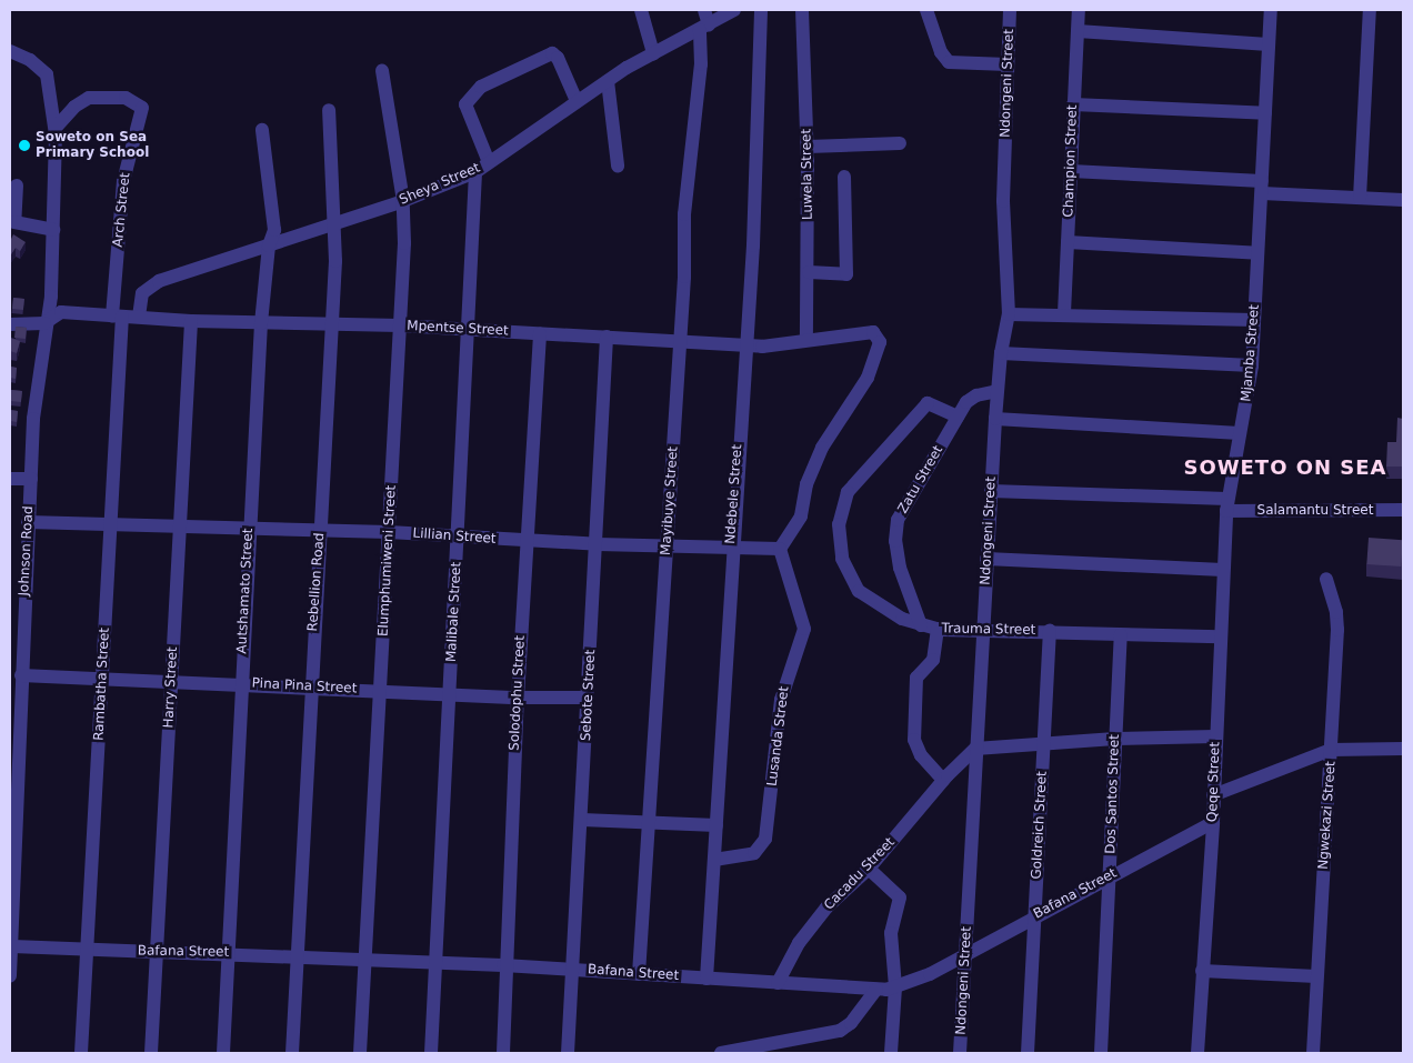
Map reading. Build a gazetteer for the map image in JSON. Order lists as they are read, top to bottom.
{
  "streets": {
    "street": [
      "Ndongeni Street",
      "Champion Street",
      "Luwela Street",
      "Sheya Street",
      "Arch Street",
      "Mpentse Street",
      "Mjamba Street",
      "Zatu Street",
      "Ndebele Street",
      "Mayibuye Street",
      "Salamantu Street",
      "Lillian Street",
      "Johnson Road",
      "Elumphumiweni Street",
      "Rebellion Road",
      "Autshamato Street",
      "Malibale Street",
      "Trauma Street",
      "Rambatha Street",
      "Pina Pina Street",
      "Harry Street",
      "Solodophu Street",
      "Sebote Street",
      "Lusanda Street",
      "Qeqe Street",
      "Dos Santos Street",
      "Ngwekazi Street",
      "Goldreich Street",
      "Cacadu Street",
      "Bafana Street"
    ]
  },
  "crossings": [
    ["Ndongeni Street", "Zatu Street"],
    ["Ndongeni Street", "Salamantu Street"],
    ["Ndongeni Street", "Trauma Street"],
    ["Ndongeni Street", "Cacadu Street"],
    ["Ndongeni Street", "Bafana Street"],
    ["Luwela Street", "Mpentse Street"],
    ["Sheya Street", "Mpentse Street"],
    ["Sheya Street", "Mayibuye Street"],
    ["Sheya Street", "Elumphumiweni Street"],
    ["Sheya Street", "Rebellion Road"],
    ["Sheya Street", "Autshamato Street"],
    ["Sheya Street", "Malibale Street"],
    ["Arch Street", "Mpentse Street"],
    ["Arch Street", "Johnson Road"],
    ["Arch Street", "Rambatha Street"],
    ["Mpentse Street", "Ndebele Street"],
    ["Mpentse Street", "Mayibuye Street"],
    ["Mpentse Street", "Lillian Street"],
    ["Mpentse Street", "Johnson Road"],
    ["Mpentse Street", "Elumphumiweni Street"],
    ["Mpentse Street", "Rebellion Road"],
    ["Mpentse Street", "Autshamato Street"],
    ["Mpentse Street", "Malibale Street"],
    ["Mpentse Street", "Rambatha Street"],
    ["Mpentse Street", "Harry Street"],
    ["Mpentse Street", "Solodophu Street"],
    ["Mpentse Street", "Sebote Street"],
    ["Mpentse Street", "Lusanda Street"],
    ["Mjamba Street", "Salamantu Street"],
    ["Mjamba Street", "Qeqe Street"],
    ["Zatu Street", "Trauma Street"],
    ["Ndebele Street", "Lillian Street"],
    ["Ndebele Street", "Lusanda Street"],
    ["Ndebele Street", "Bafana Street"],
    ["Mayibuye Street", "Lillian Street"],
    ["Mayibuye Street", "Bafana Street"],
    ["Salamantu Street", "Qeqe Street"],
    ["Lillian Street", "Johnson Road"],
    ["Lillian Street", "Elumphumiweni Street"],
    ["Lillian Street", "Rebellion Road"],
    ["Lillian Street", "Autshamato Street"],
    ["Lillian Street", "Malibale Street"],
    ["Lillian Street", "Rambatha Street"],
    ["Lillian Street", "Harry Street"],
    ["Lillian Street", "Solodophu Street"],
    ["Lillian Street", "Sebote Street"],
    ["Lillian Street", "Lusanda Street"],
    ["Johnson Road", "Pina Pina Street"],
    ["Johnson Road", "Bafana Street"],
    ["Elumphumiweni Street", "Pina Pina Street"],
    ["Elumphumiweni Street", "Bafana Street"],
    ["Rebellion Road", "Pina Pina Street"],
    ["Rebellion Road", "Bafana Street"],
    ["Autshamato Street", "Pina Pina Street"],
    ["Autshamato Street", "Bafana Street"],
    ["Malibale Street", "Pina Pina Street"],
    ["Malibale Street", "Bafana Street"],
    ["Trauma Street", "Qeqe Street"],
    ["Trauma Street", "Dos Santos Street"],
    ["Trauma Street", "Goldreich Street"],
    ["Rambatha Street", "Pina Pina Street"],
    ["Rambatha Street", "Bafana Street"],
    ["Pina Pina Street", "Harry Street"],
    ["Pina Pina Street", "Solodophu Street"],
    ["Pina Pina Street", "Sebote Street"],
    ["Harry Street", "Bafana Street"],
    ["Solodophu Street", "Bafana Street"],
    ["Sebote Street", "Bafana Street"],
    ["Qeqe Street", "Bafana Street"],
    ["Dos Santos Street", "Bafana Street"],
    ["Goldreich Street", "Bafana Street"],
    ["Cacadu Street", "Bafana Street"]
  ],
  "districts": ["SOWETO ON SEA"],
  "places": ["Soweto on Sea Primary School"]
}
